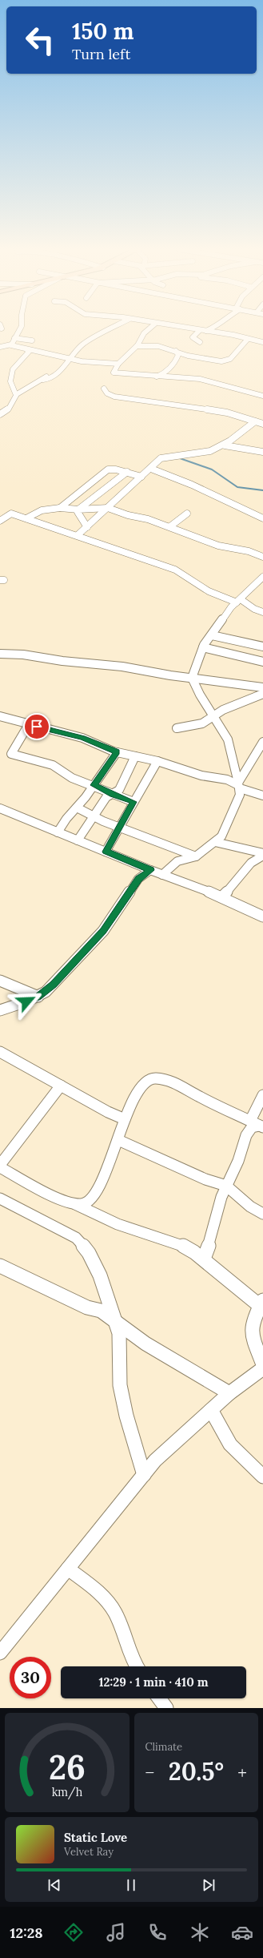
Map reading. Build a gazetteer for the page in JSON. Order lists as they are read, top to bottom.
{
  "page": {
    "turn": ["150 m", "Turn left"],
    "limit": "30",
    "trip": "12:29 · 1 min · 410 m",
    "tile": "Climate",
    "heat": ["−", "20.5°", "+"],
    "song": ["Static Love", "Velvet Ray"],
    "tabs": "12:28",
    "gauge": ["26", "km/h"]
  }
}
